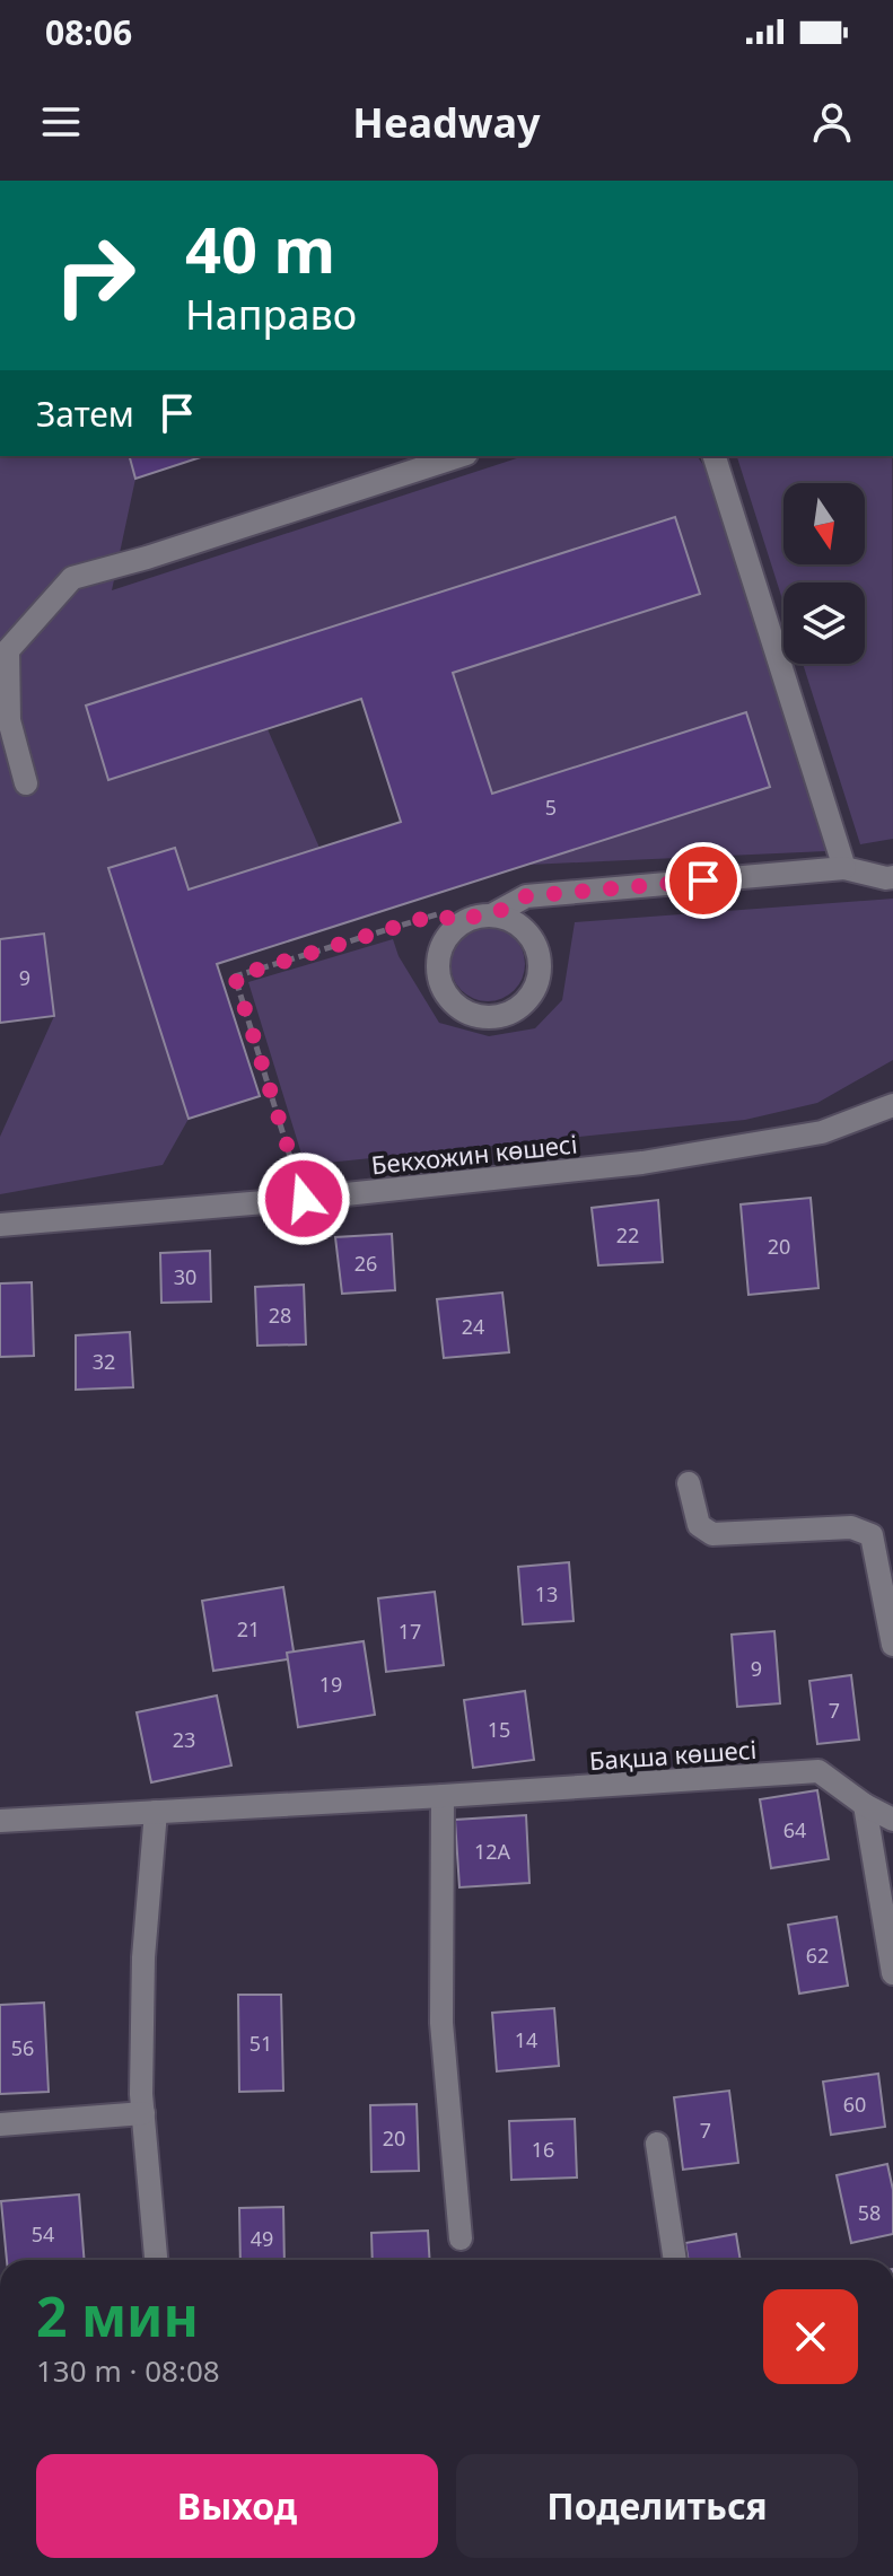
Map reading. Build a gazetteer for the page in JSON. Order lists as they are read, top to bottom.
{
  "streets": {
    "street": ["Бекхожин көшесі", "Бақша көшесі"]
  },
  "house_numbers": [
    "5",
    "9",
    "22",
    "20",
    "26",
    "30",
    "28",
    "24",
    "32",
    "13",
    "21",
    "17",
    "9",
    "19",
    "7",
    "15",
    "23",
    "64",
    "12А",
    "62",
    "14",
    "51",
    "56",
    "60",
    "7",
    "20",
    "16",
    "58",
    "54",
    "49"
  ],
  "north": "bottom",
  "page": {
    "status": "08:06",
    "header": "Headway",
    "turn": ["40 m", "Направо"],
    "then": "Затем",
    "heading": ["2 мин", "130 m · 08:08"],
    "buttons": ["Выход", "Поделиться"]
  }
}
